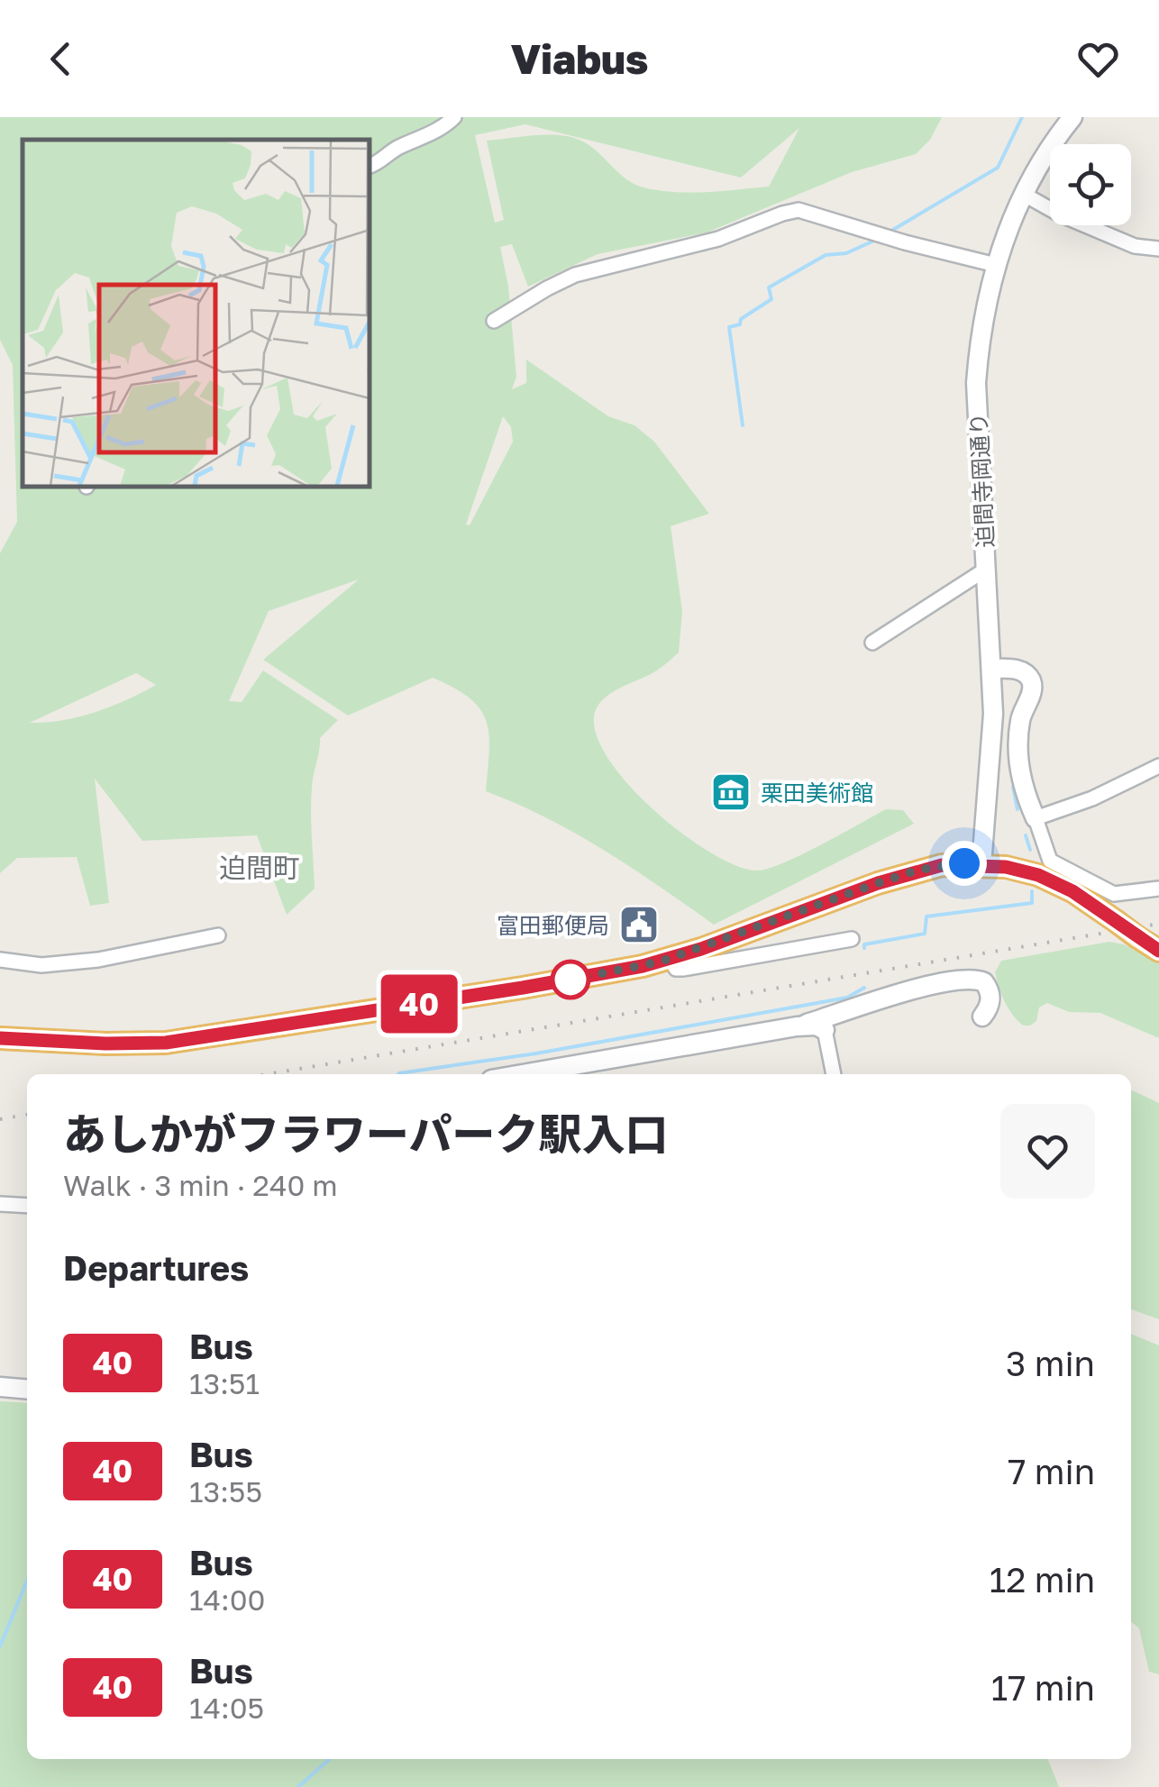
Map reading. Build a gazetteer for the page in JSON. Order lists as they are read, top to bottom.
{
  "streets": {
    "street": ["迫間寺岡通り"]
  },
  "districts": ["迫間町"],
  "places": {
    "museum": ["栗田美術館"],
    "public building": ["富田郵便局"]
  },
  "lines": ["bus line 40"],
  "page": {
    "header": "Viabus",
    "on_map": "40",
    "heading": [
      ["あしかがフラワーパーク駅入口", "Walk · 3 min · 240 m"],
      "Departures"
    ],
    "list": [
      {
        "mark": "40",
        "name": "Bus",
        "note": "13:51",
        "value": "3 min"
      },
      {
        "mark": "40",
        "name": "Bus",
        "note": "13:55",
        "value": "7 min"
      },
      {
        "mark": "40",
        "name": "Bus",
        "note": "14:00",
        "value": "12 min"
      },
      {
        "mark": "40",
        "name": "Bus",
        "note": "14:05",
        "value": "17 min"
      }
    ]
  }
}
